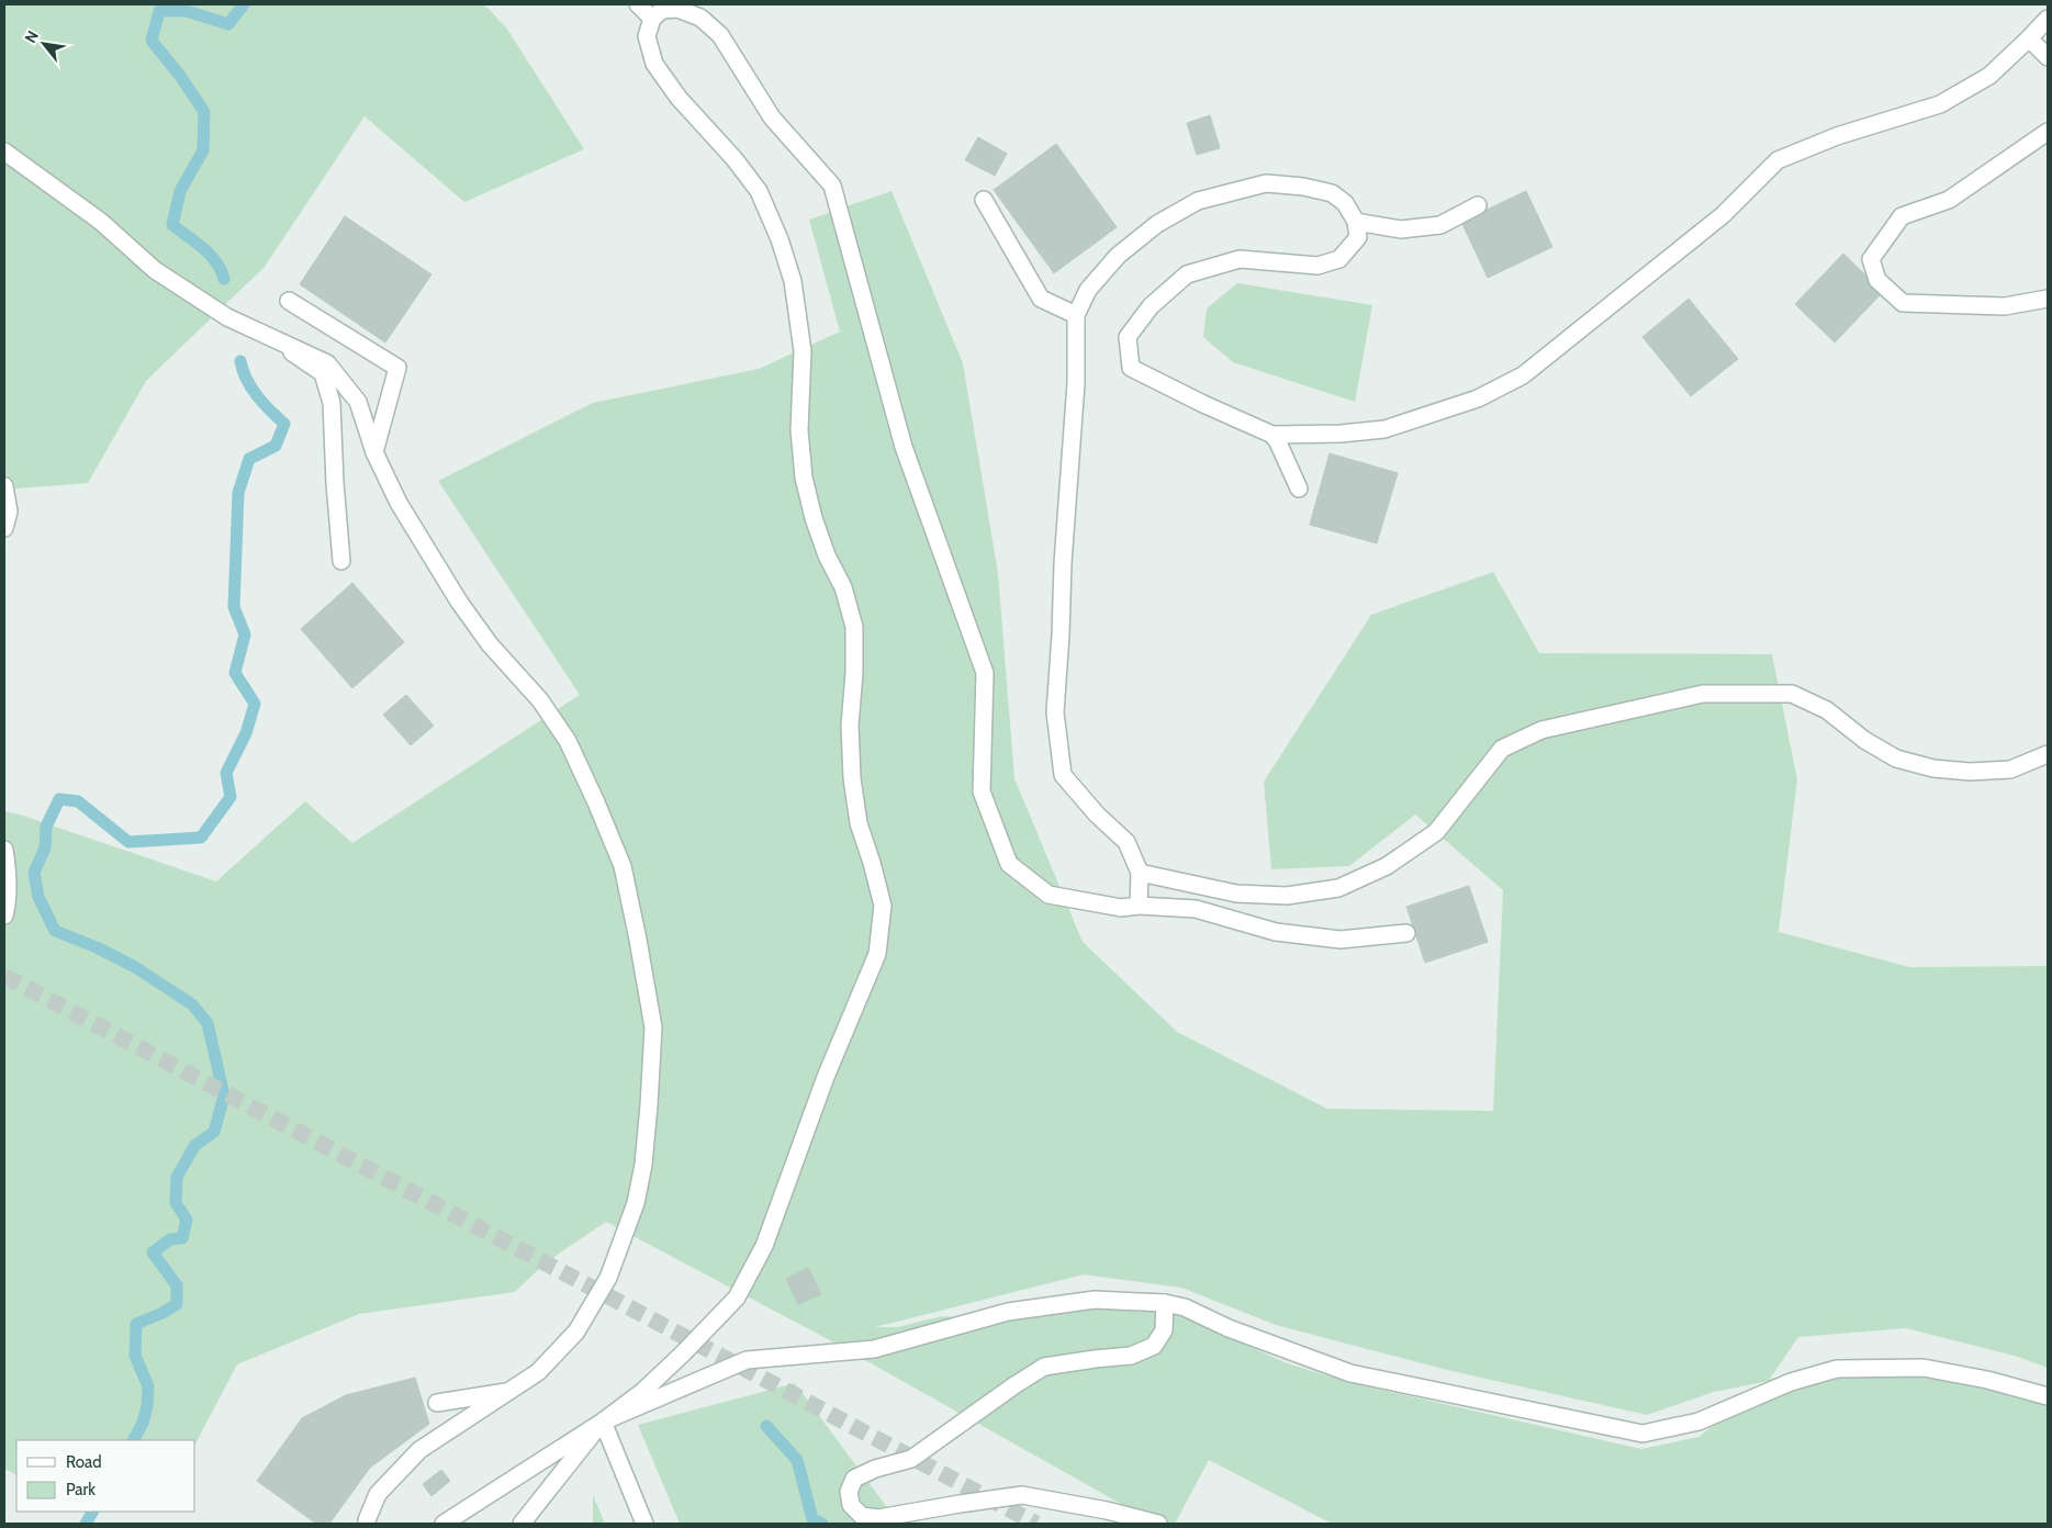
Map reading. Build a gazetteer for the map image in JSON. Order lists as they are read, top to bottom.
{
  "legend": ["Road", "Park"],
  "north": "top left"
}
